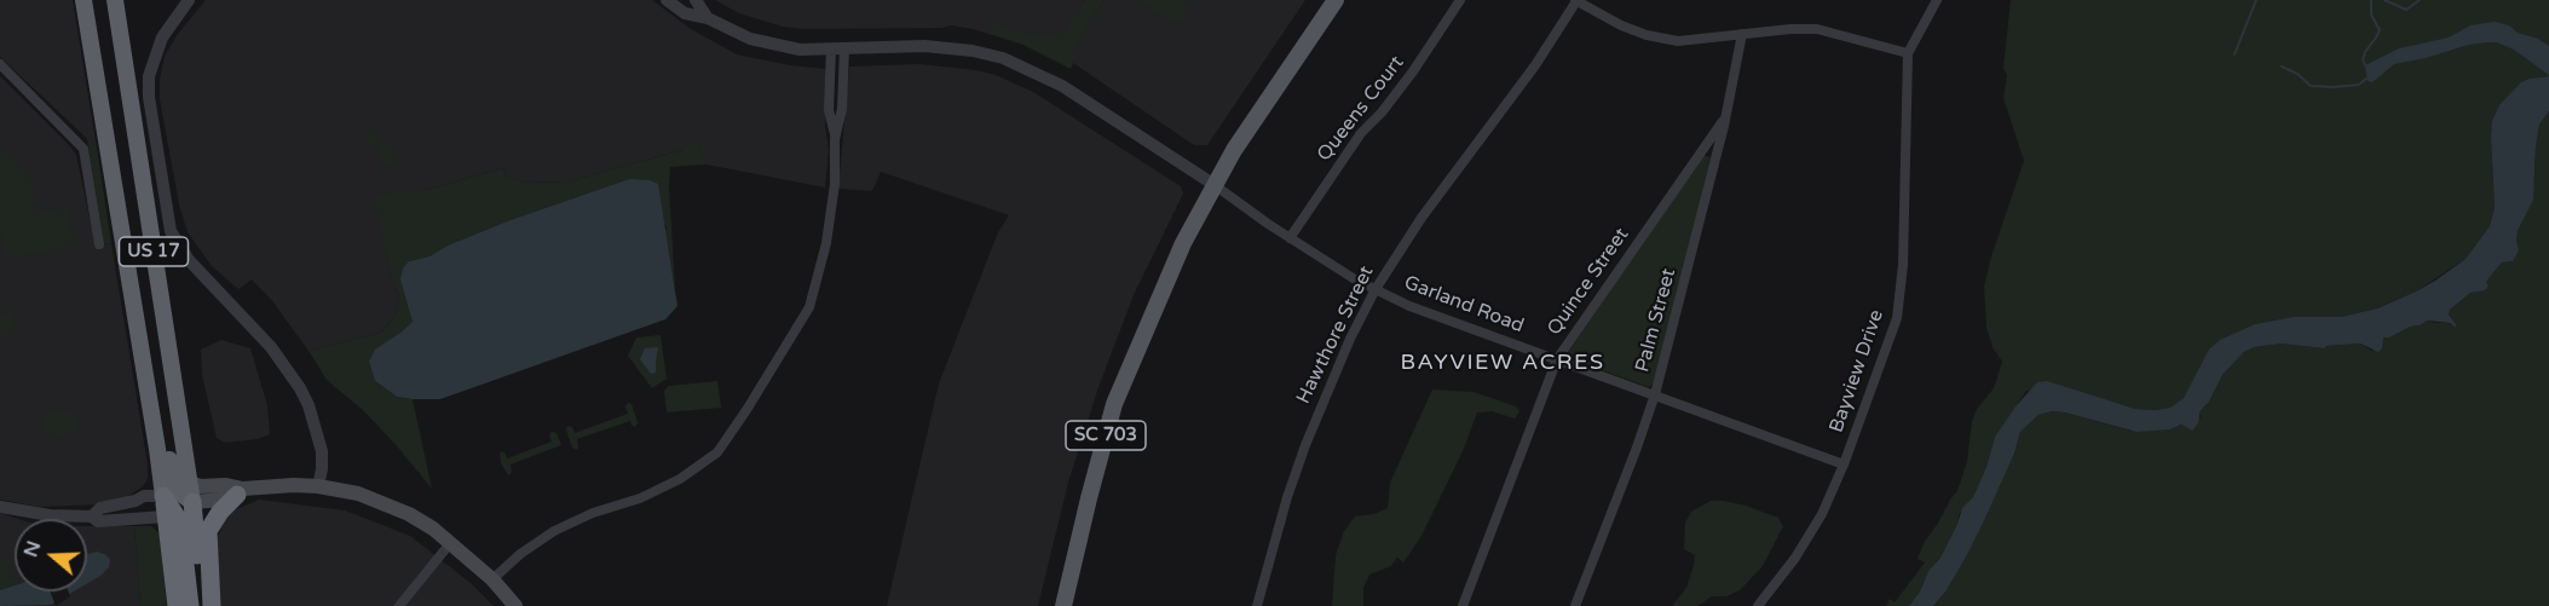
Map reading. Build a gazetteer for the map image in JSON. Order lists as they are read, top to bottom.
{
  "streets": {
    "highway": ["US 17"],
    "main road": ["SC 703"],
    "street": [
      "Queens Court",
      "Quince Street",
      "Garland Road",
      "Palm Street",
      "Hawthore Street",
      "Bayview Drive"
    ]
  },
  "crossings": [
    ["Queens Court", "Garland Road"],
    ["Quince Street", "Garland Road"],
    ["Quince Street", "Palm Street"],
    ["Garland Road", "Palm Street"],
    ["Garland Road", "Hawthore Street"],
    ["Garland Road", "Bayview Drive"],
    ["Garland Road", "SC 703"]
  ],
  "districts": ["BAYVIEW ACRES"],
  "north": "left"
}
